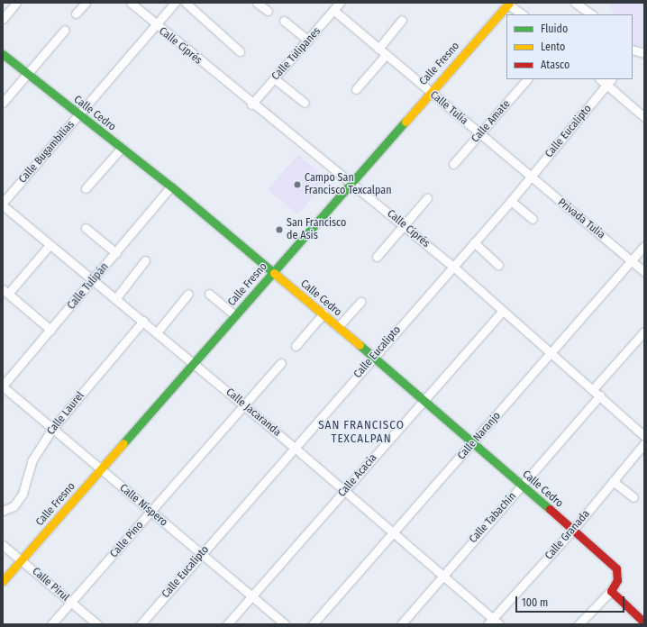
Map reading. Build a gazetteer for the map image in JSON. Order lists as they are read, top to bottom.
{
  "streets": {
    "street": [
      "Calle Ciprés",
      "Calle Tulipanes",
      "Calle Fresno",
      "Calle Tulia",
      "Calle Cedro",
      "Calle Amate",
      "Calle Eucalipto",
      "Calle Bugambilias",
      "Privada Tulia",
      "Calle Tulipán",
      "Calle Jacaranda",
      "Calle Laurel",
      "Calle Naranjo",
      "Calle Acacia",
      "Calle Níspero",
      "Calle Tabachín",
      "Calle Granada",
      "Calle Pino",
      "Calle Pirul"
    ]
  },
  "crossings": [
    ["Calle Ciprés", "Calle Tulipanes"],
    ["Calle Ciprés", "Calle Fresno"],
    ["Calle Ciprés", "Calle Eucalipto"],
    ["Calle Ciprés", "Calle Bugambilias"],
    ["Calle Ciprés", "Calle Naranjo"],
    ["Calle Ciprés", "Calle Acacia"],
    ["Calle Ciprés", "Calle Tabachín"],
    ["Calle Tulipanes", "Calle Tulia"],
    ["Calle Fresno", "Calle Tulia"],
    ["Calle Fresno", "Calle Cedro"],
    ["Calle Fresno", "Calle Jacaranda"],
    ["Calle Fresno", "Calle Níspero"],
    ["Calle Fresno", "Calle Pirul"],
    ["Calle Tulia", "Calle Amate"],
    ["Calle Tulia", "Calle Eucalipto"],
    ["Calle Tulia", "Privada Tulia"],
    ["Calle Cedro", "Calle Eucalipto"],
    ["Calle Cedro", "Calle Bugambilias"],
    ["Calle Cedro", "Calle Tulipán"],
    ["Calle Cedro", "Calle Naranjo"],
    ["Calle Cedro", "Calle Acacia"],
    ["Calle Cedro", "Calle Tabachín"],
    ["Calle Cedro", "Calle Granada"],
    ["Calle Eucalipto", "Privada Tulia"],
    ["Calle Eucalipto", "Calle Jacaranda"],
    ["Calle Eucalipto", "Calle Níspero"],
    ["Privada Tulia", "Calle Naranjo"],
    ["Calle Tulipán", "Calle Jacaranda"],
    ["Calle Tulipán", "Calle Níspero"],
    ["Calle Jacaranda", "Calle Laurel"],
    ["Calle Jacaranda", "Calle Naranjo"],
    ["Calle Jacaranda", "Calle Acacia"],
    ["Calle Jacaranda", "Calle Tabachín"],
    ["Calle Jacaranda", "Calle Granada"],
    ["Calle Jacaranda", "Calle Pino"],
    ["Calle Laurel", "Calle Níspero"],
    ["Calle Acacia", "Calle Níspero"],
    ["Calle Níspero", "Calle Pino"],
    ["Calle Pino", "Calle Pirul"]
  ],
  "districts": ["SAN FRANCISCO TEXCALPAN"],
  "places": ["Campo San Francisco Texcalpan", "San Francisco de Asis"],
  "legend": ["Fluido", "Lento", "Atasco"],
  "scale_bar": "100 m"
}
